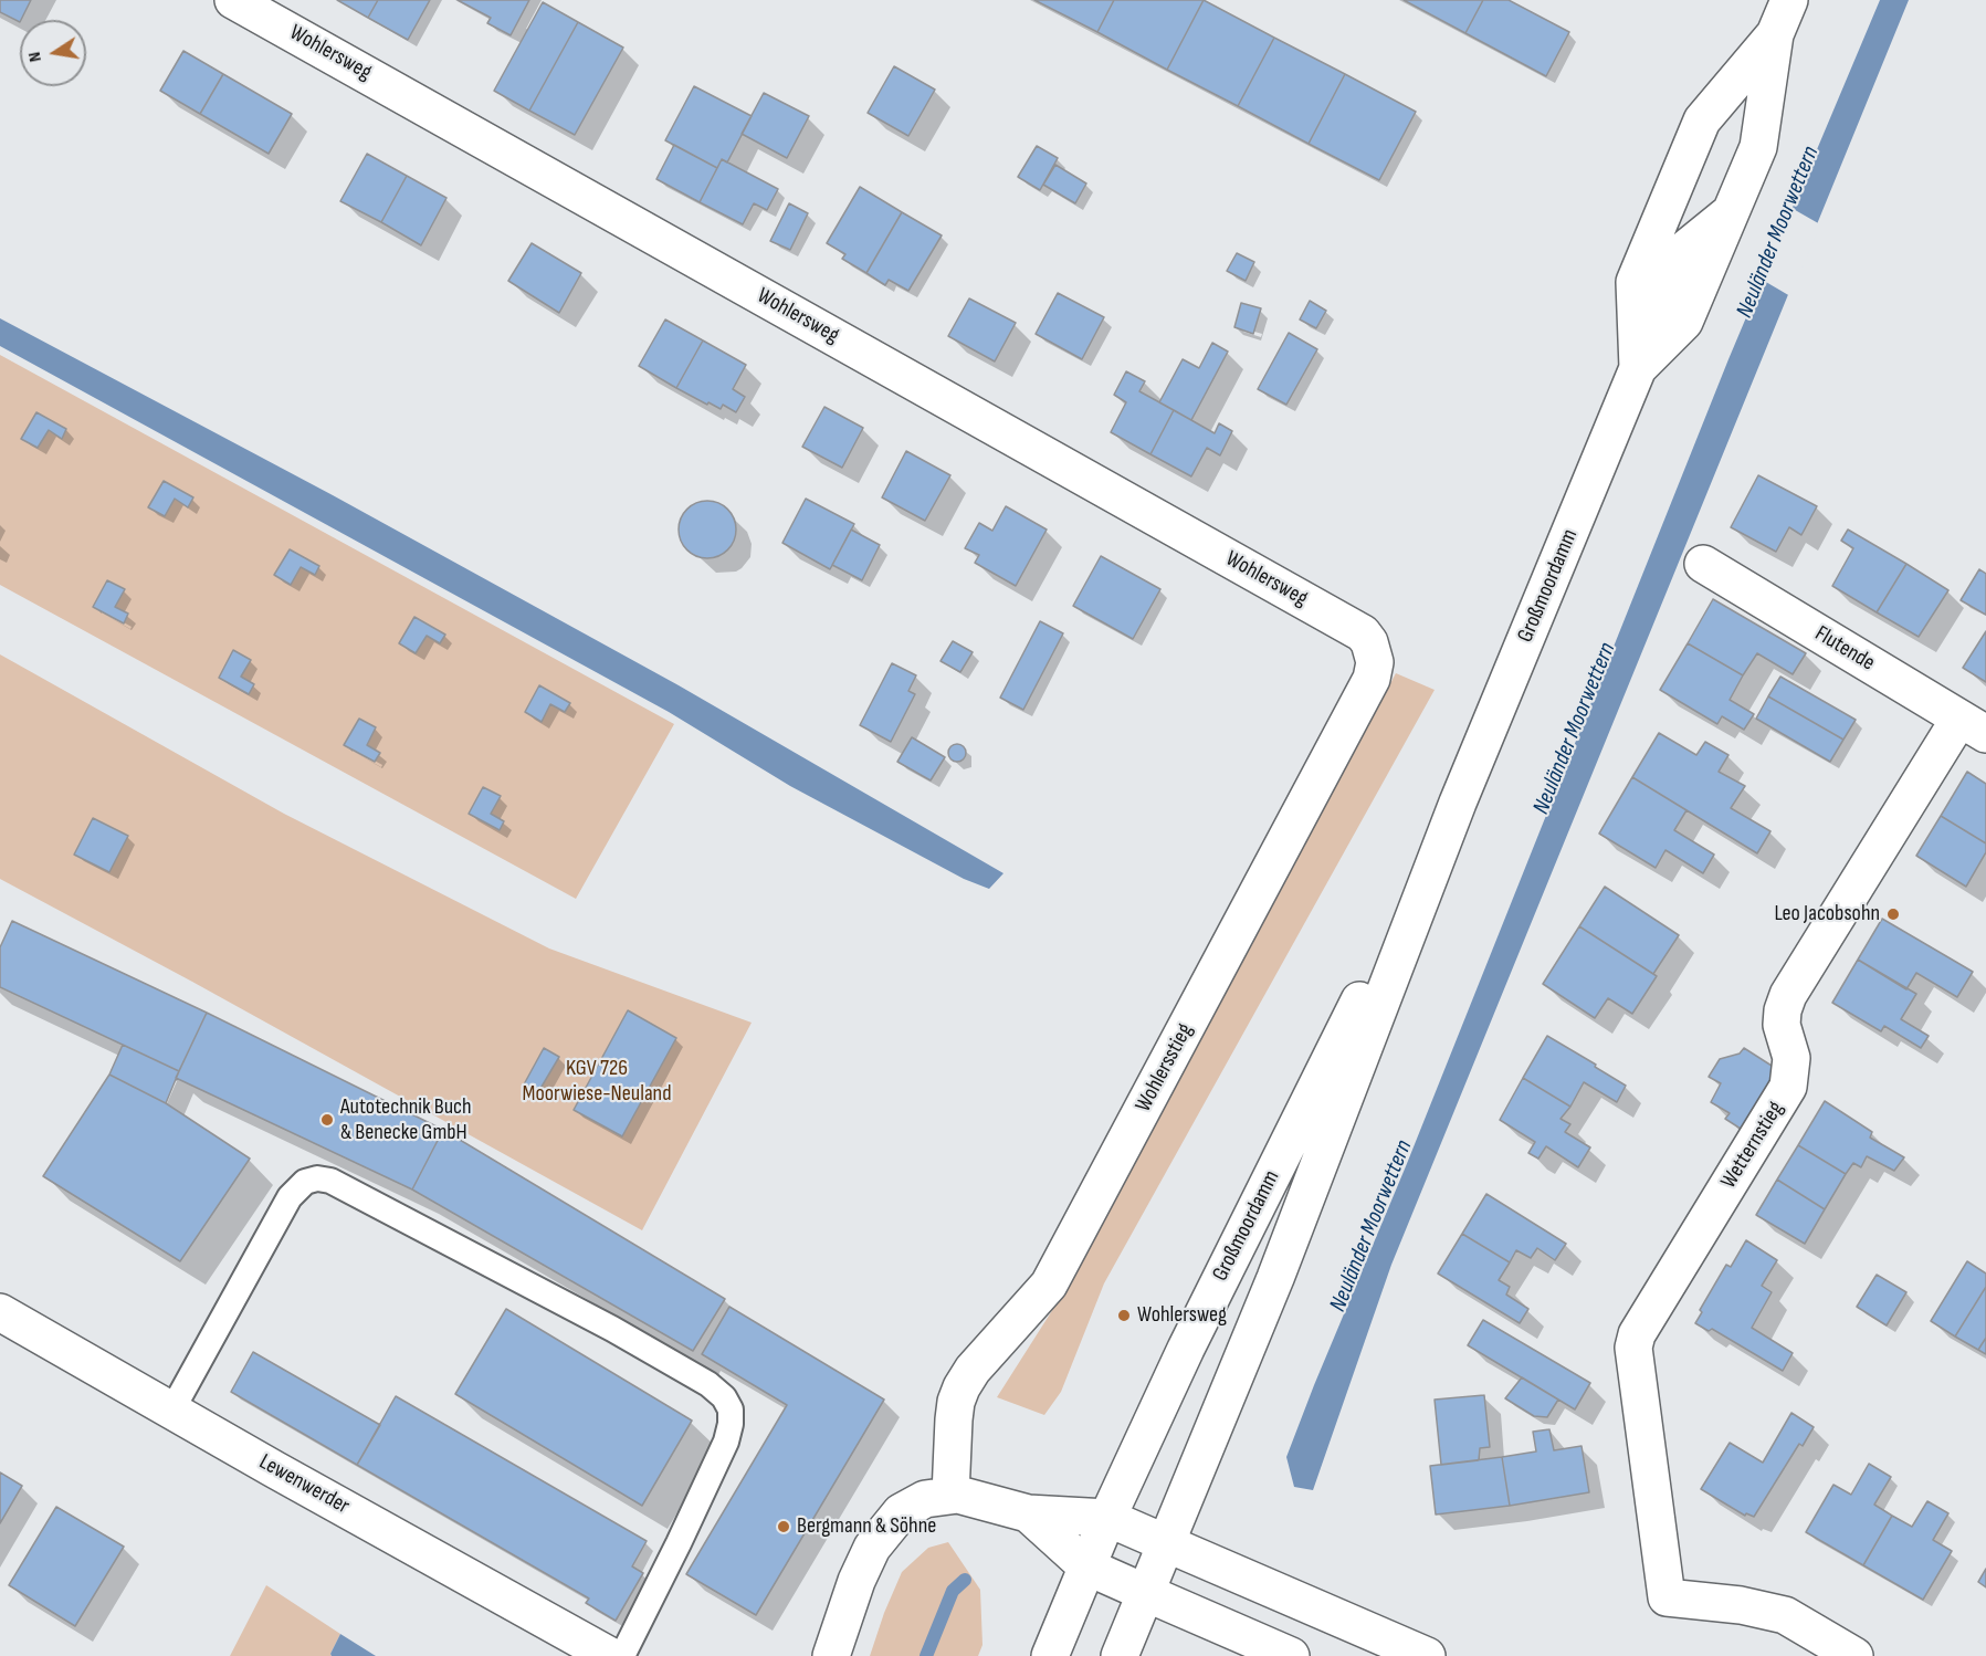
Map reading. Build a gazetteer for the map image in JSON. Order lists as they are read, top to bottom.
{
  "streets": {
    "main road": [
      "Wohlersweg",
      "Großmoordamm",
      "Flutende",
      "Wohlersstieg",
      "Wetternstieg",
      "Lewenwerder"
    ]
  },
  "crossings": [
    ["Wohlersweg", "Wohlersstieg"],
    ["Flutende", "Wetternstieg"]
  ],
  "water": ["Neuländer Moorwettern"],
  "parks": ["KGV 726 Moorwiese-Neuland"],
  "places": [
    "Leo Jacobsohn",
    "Autotechnik Buch & Benecke GmbH",
    "Wohlersweg",
    "Bergmann & Söhne"
  ],
  "north": "left"
}
